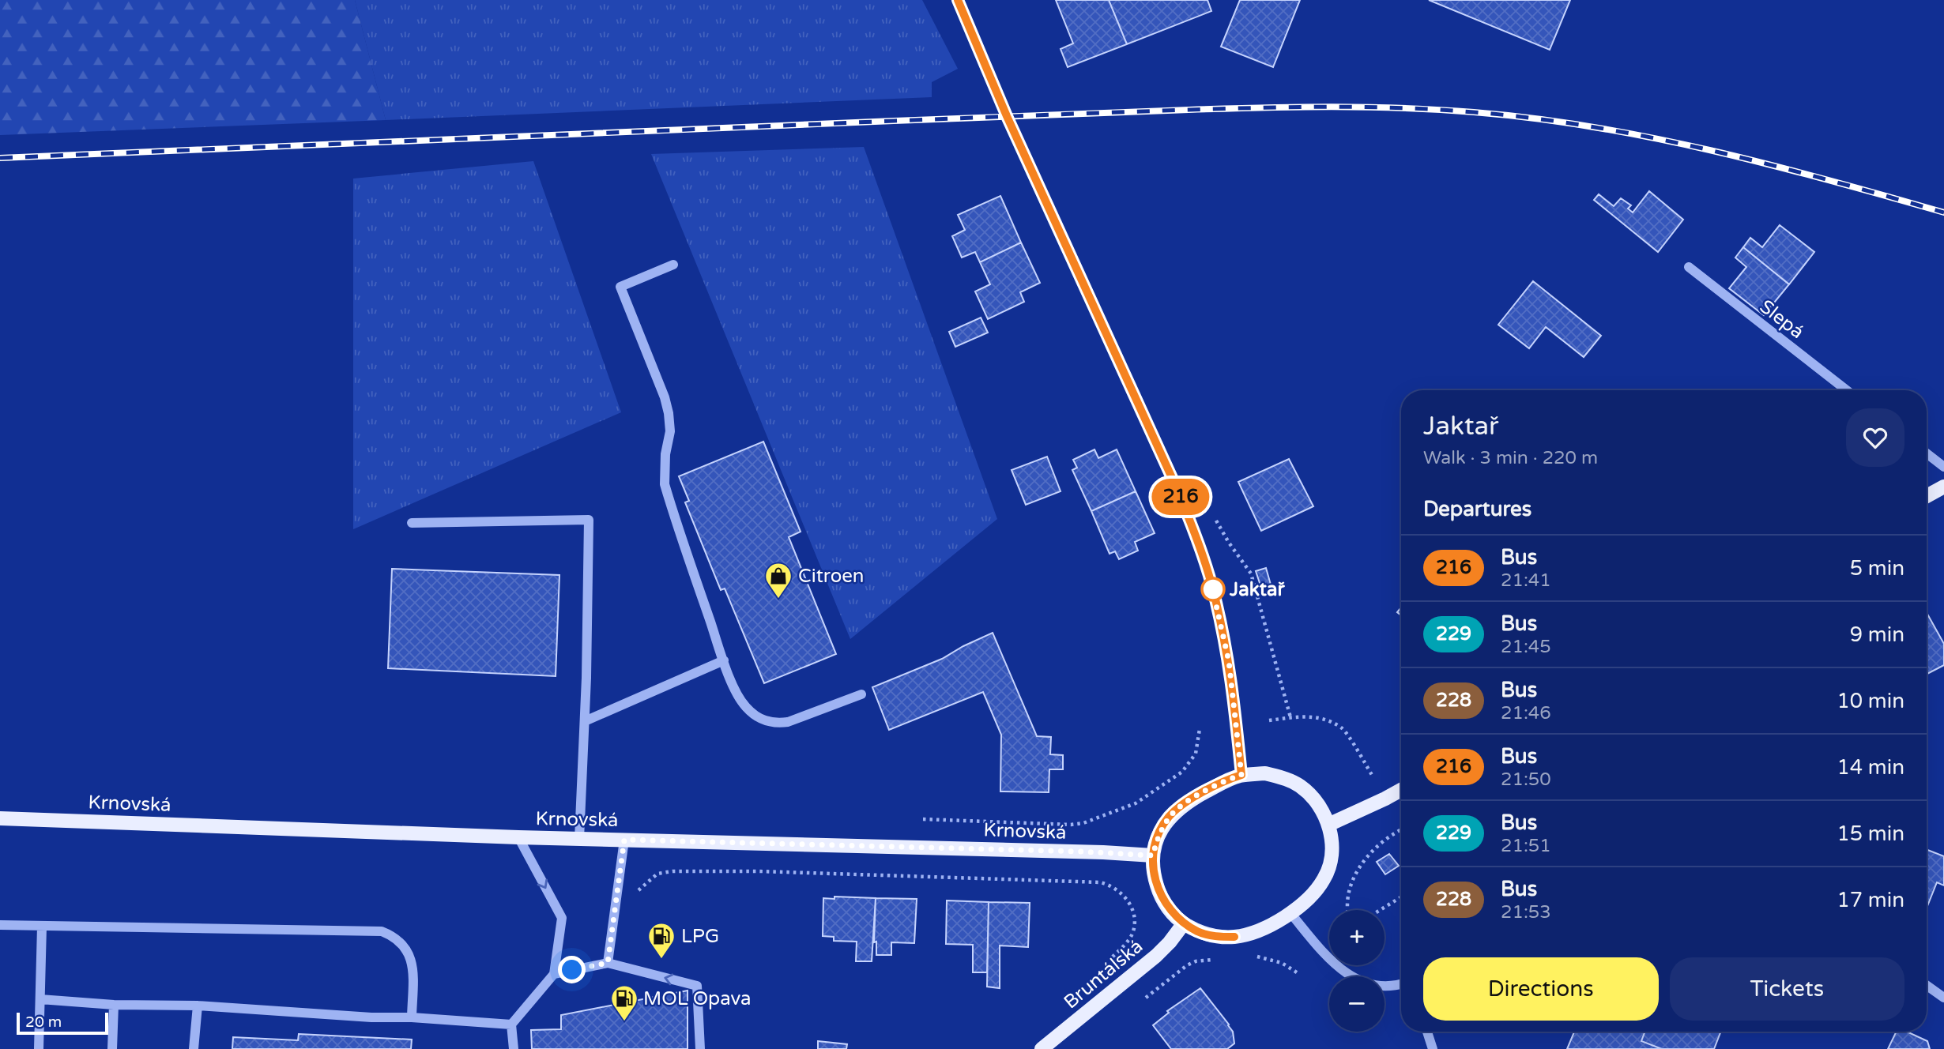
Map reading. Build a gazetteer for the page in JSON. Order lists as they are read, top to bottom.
{
  "streets": {
    "main road": ["Krnovská", "Bruntálská"],
    "street": ["Slepá"]
  },
  "crossings": [
    ["Krnovská", "Bruntálská"]
  ],
  "places": {
    "other": ["Jaktař"],
    "shop": ["Citroen"],
    "fuel station": ["LPG", "MOL Opava"]
  },
  "lines": ["bus line 216"],
  "scale_bar": "20 m",
  "page": {
    "on_map": "216",
    "heading": [
      ["Jaktař", "Walk · 3 min · 220 m"],
      "Departures"
    ],
    "list": [
      {
        "mark": "216",
        "name": "Bus",
        "note": "21:41",
        "value": "5 min"
      },
      {
        "mark": "229",
        "name": "Bus",
        "note": "21:45",
        "value": "9 min"
      },
      {
        "mark": "228",
        "name": "Bus",
        "note": "21:46",
        "value": "10 min"
      },
      {
        "mark": "216",
        "name": "Bus",
        "note": "21:50",
        "value": "14 min"
      },
      {
        "mark": "229",
        "name": "Bus",
        "note": "21:51",
        "value": "15 min"
      },
      {
        "mark": "228",
        "name": "Bus",
        "note": "21:53",
        "value": "17 min"
      }
    ],
    "map_buttons": ["+", "−"],
    "buttons": ["Directions", "Tickets"],
    "scale": "20 m"
  }
}
